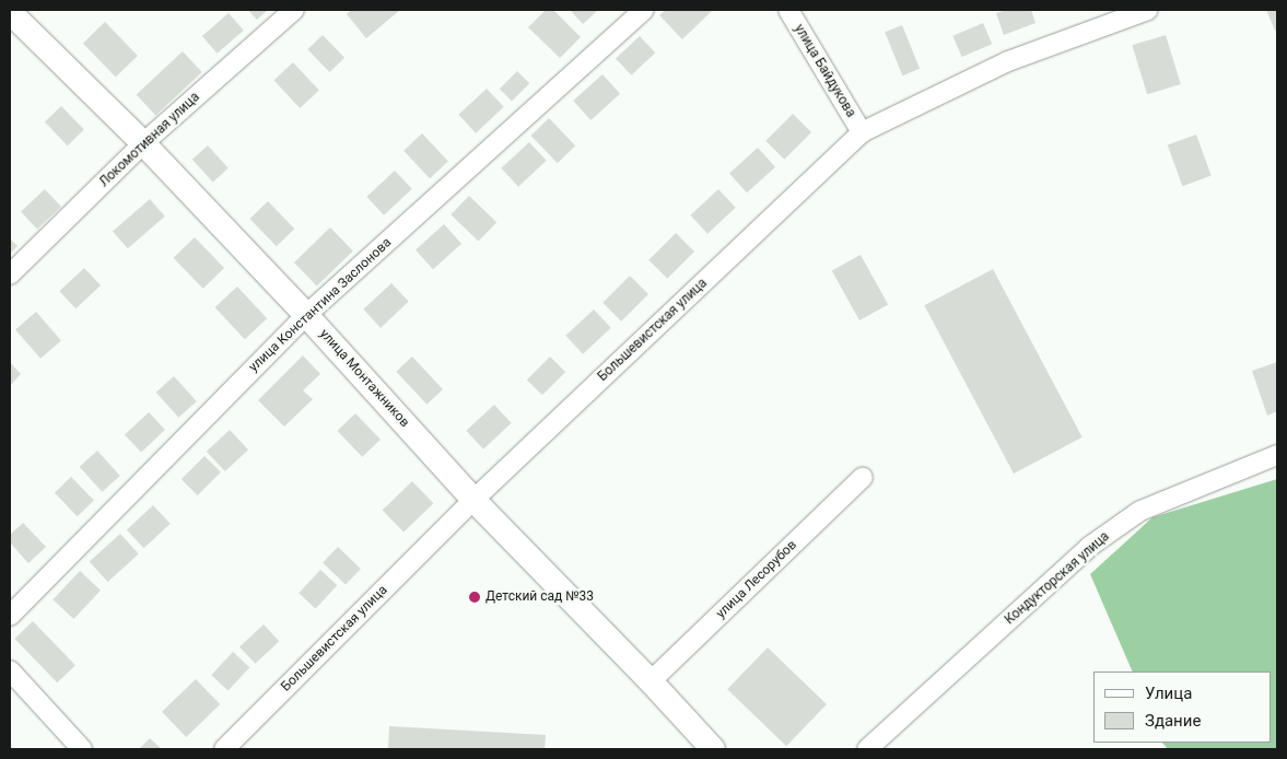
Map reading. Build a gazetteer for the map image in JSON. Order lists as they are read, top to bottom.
{
  "streets": {
    "street": [
      "улица Байдукова",
      "Локомотивная улица",
      "улица Константина Заслонова",
      "Большевистская улица",
      "улица Монтажников",
      "Кондукторская улица",
      "улица Лесорубов"
    ]
  },
  "crossings": [
    ["улица Байдукова", "Большевистская улица"],
    ["Локомотивная улица", "улица Монтажников"],
    ["улица Константина Заслонова", "улица Монтажников"],
    ["Большевистская улица", "улица Монтажников"],
    ["улица Монтажников", "улица Лесорубов"]
  ],
  "places": ["Детский сад №33"],
  "legend": ["Улица", "Здание"]
}
